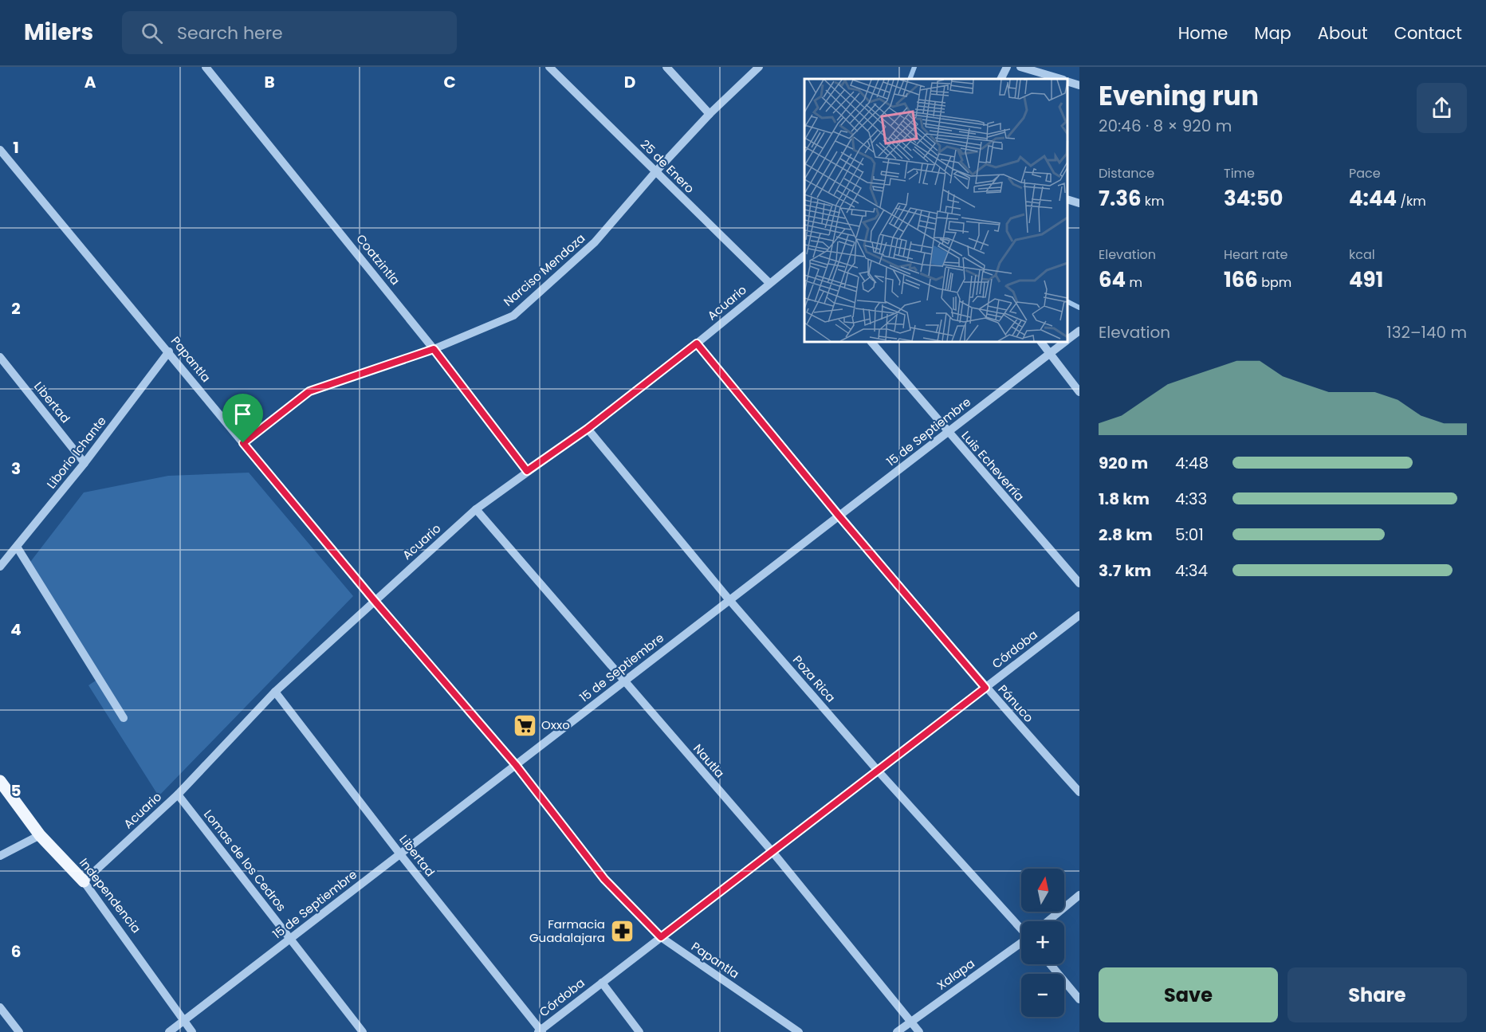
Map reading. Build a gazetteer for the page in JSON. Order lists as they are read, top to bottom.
{
  "streets": {
    "main road": ["Independencia"],
    "street": [
      "25 de Enero",
      "Coatzintla",
      "Narciso Mendoza",
      "Acuario",
      "Papantla",
      "Libertad",
      "15 de Septiembre",
      "Liborio Ichante",
      "Luis Echeverría",
      "Córdoba",
      "Poza Rica",
      "Pánuco",
      "Nautla",
      "Lomas de los Cedros",
      "Xalapa"
    ]
  },
  "crossings": [
    ["25 de Enero", "Narciso Mendoza"],
    ["25 de Enero", "Acuario"],
    ["Coatzintla", "Narciso Mendoza"],
    ["Coatzintla", "Acuario"],
    ["Narciso Mendoza", "Papantla"],
    ["Acuario", "Papantla"],
    ["Acuario", "Libertad"],
    ["Acuario", "Poza Rica"],
    ["Acuario", "Pánuco"],
    ["Acuario", "Nautla"],
    ["Acuario", "Lomas de los Cedros"],
    ["Acuario", "Independencia"],
    ["Papantla", "15 de Septiembre"],
    ["Papantla", "Liborio Ichante"],
    ["Papantla", "Córdoba"],
    ["Libertad", "15 de Septiembre"],
    ["Libertad", "Liborio Ichante"],
    ["Libertad", "Córdoba"],
    ["15 de Septiembre", "Luis Echeverría"],
    ["15 de Septiembre", "Poza Rica"],
    ["15 de Septiembre", "Pánuco"],
    ["15 de Septiembre", "Nautla"],
    ["15 de Septiembre", "Lomas de los Cedros"],
    ["15 de Septiembre", "Independencia"],
    ["Córdoba", "Poza Rica"],
    ["Córdoba", "Pánuco"],
    ["Córdoba", "Nautla"],
    ["Nautla", "Xalapa"]
  ],
  "places": {
    "supermarket": ["Oxxo"],
    "pharmacy": ["Farmacia Guadalajara"]
  },
  "north": "top",
  "page": {
    "header": "Milers",
    "search": "Search here",
    "nav": [
      "Home",
      "Map",
      "About",
      "Contact"
    ],
    "heading": ["Evening run", "20:46 · 8 × 920 m"],
    "stats": [
      ["Distance", "7.36 km"],
      ["Time", "34:50"],
      ["Pace", "4:44 /km"],
      ["Elevation", "64 m"],
      ["Heart rate", "166 bpm"],
      ["kcal", "491"]
    ],
    "chart": ["Elevation", "132–140 m"],
    "list": [
      {
        "name": "920 m",
        "note": "4:48"
      },
      {
        "name": "1.8 km",
        "note": "4:33"
      },
      {
        "name": "2.8 km",
        "note": "5:01"
      },
      {
        "name": "3.7 km",
        "note": "4:34"
      }
    ],
    "map_buttons": ["+", "−"],
    "buttons": ["Save", "Share"]
  },
  "grid": {
    "columns": [
      "A",
      "B",
      "C",
      "D"
    ],
    "rows": [
      "1",
      "2",
      "3",
      "4",
      "5",
      "6"
    ]
  }
}
